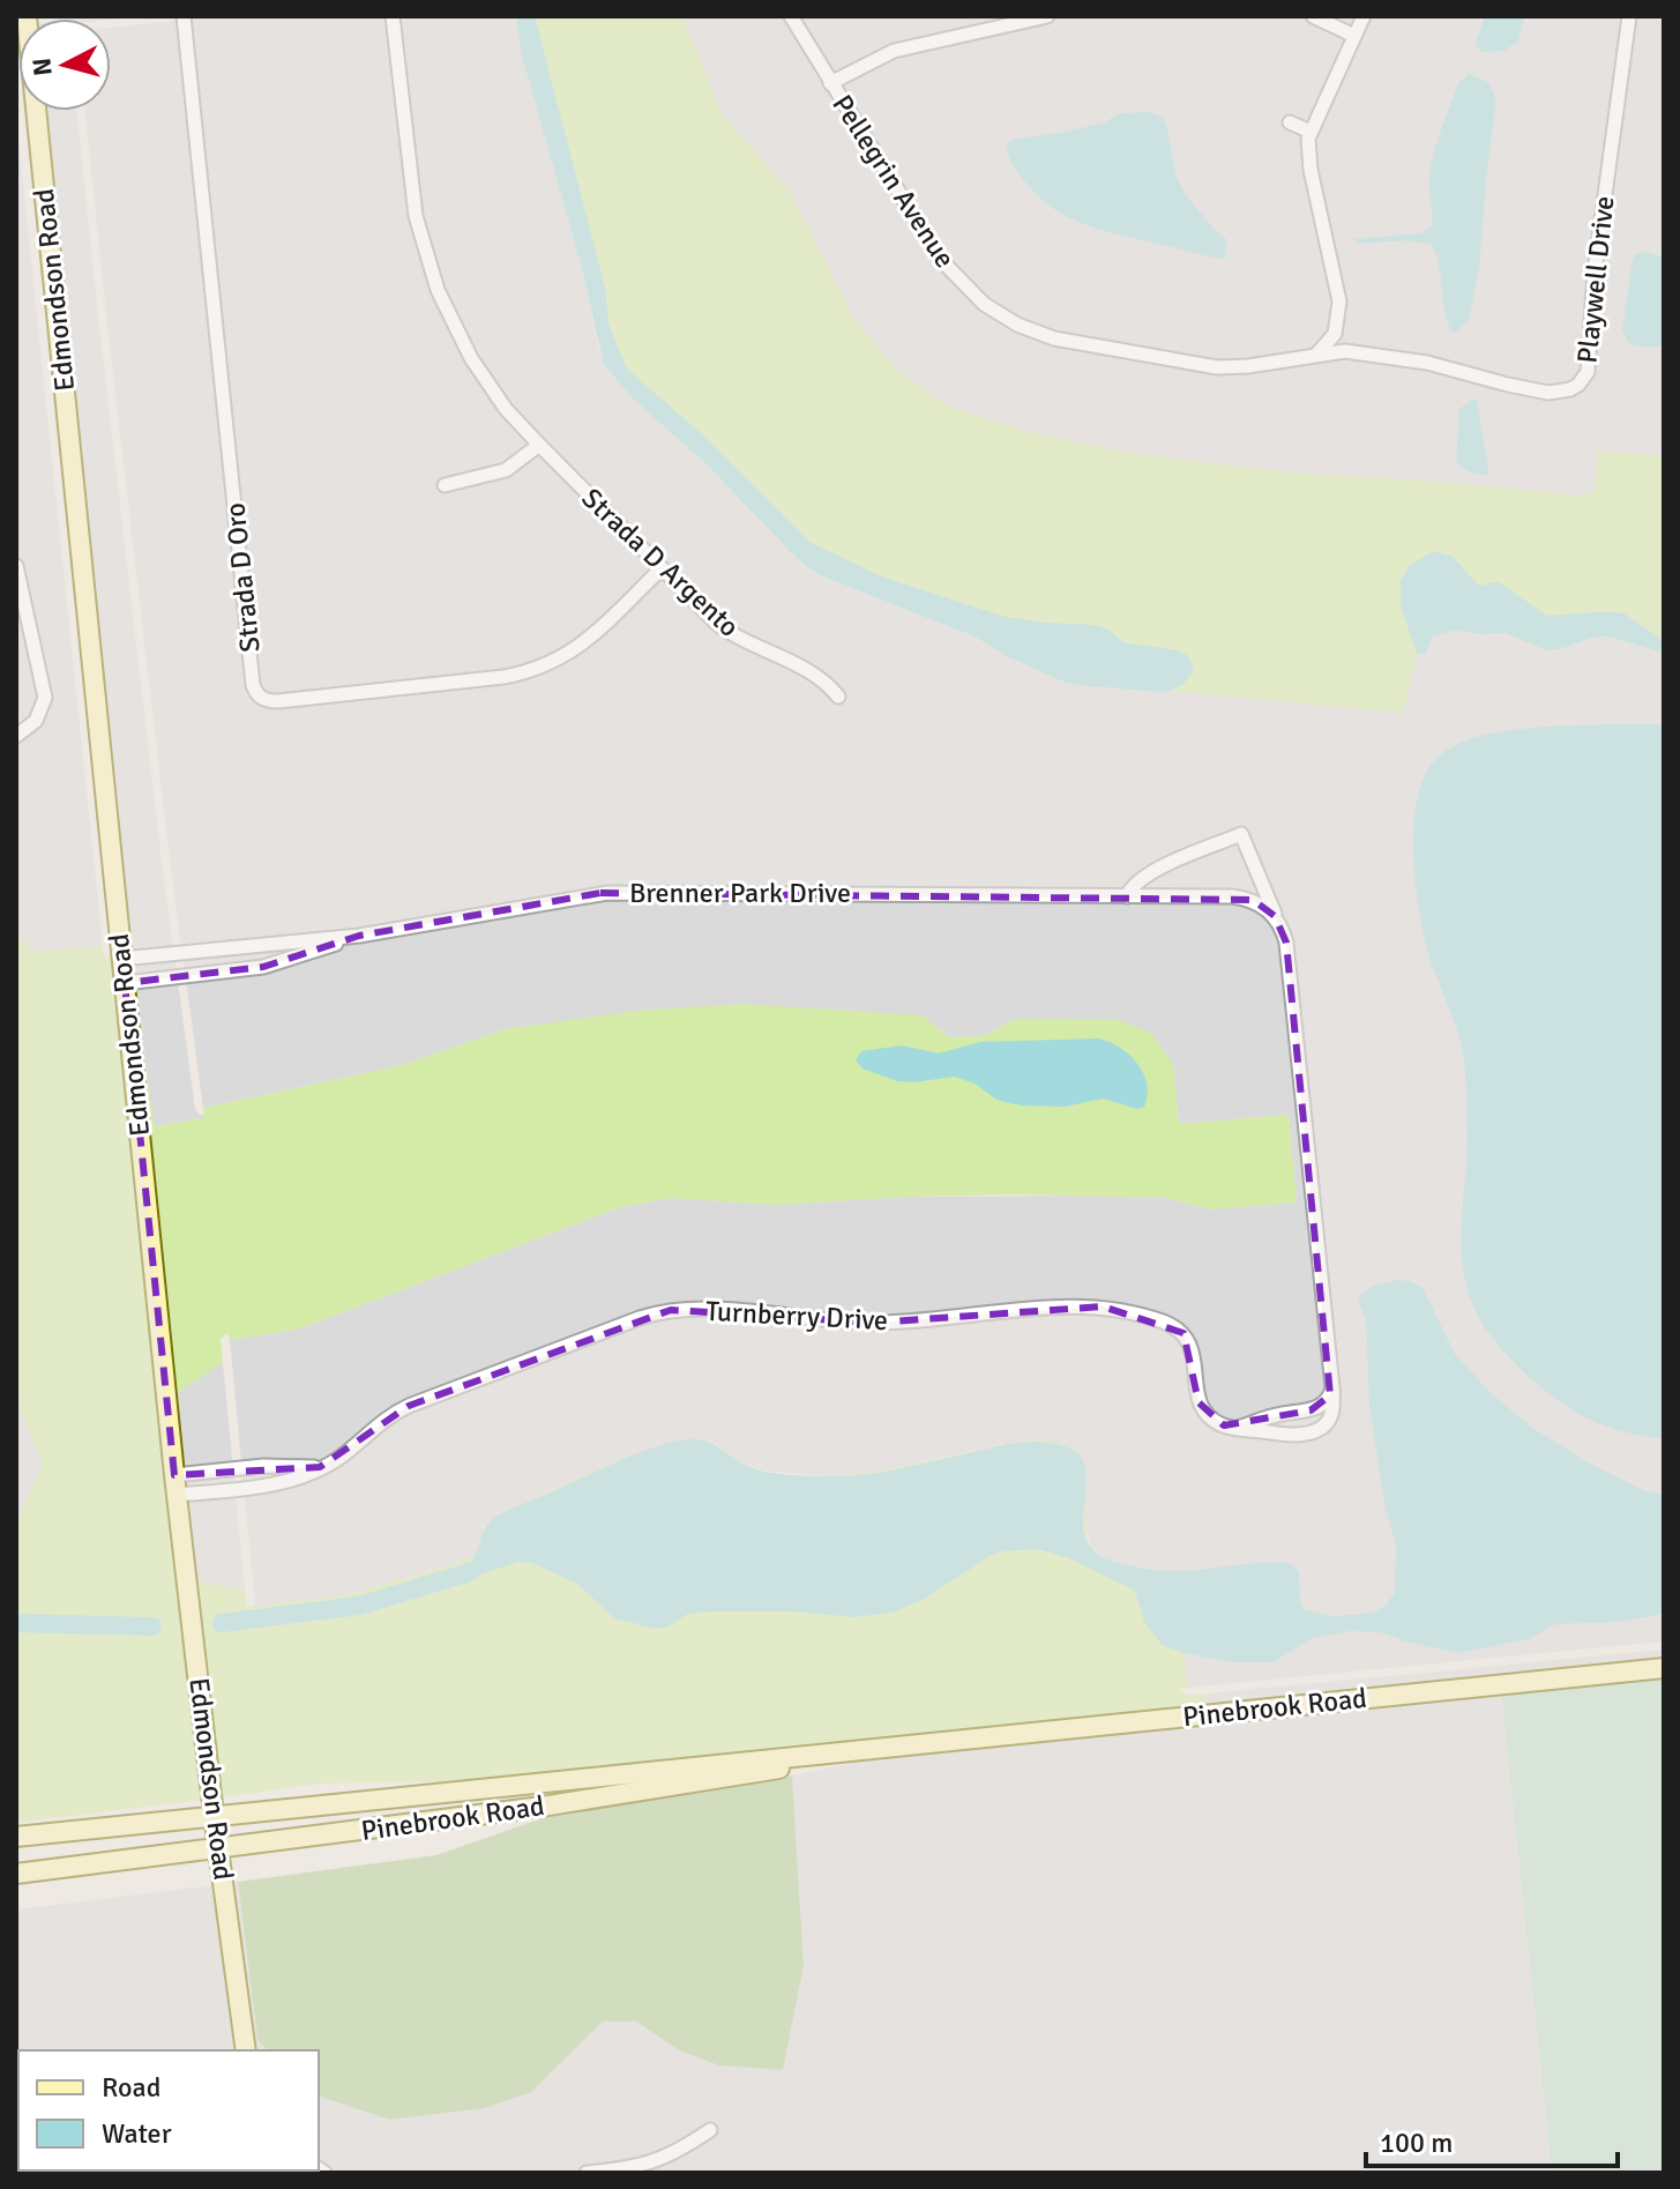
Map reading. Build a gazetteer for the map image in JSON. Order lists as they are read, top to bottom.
{
  "streets": {
    "street": [
      "Pellegrin Avenue",
      "Playwell Drive",
      "Edmondson Road",
      "Strada D Argento",
      "Strada D Oro",
      "Brenner Park Drive",
      "Turnberry Drive",
      "Pinebrook Road"
    ]
  },
  "crossings": [
    ["Pellegrin Avenue", "Playwell Drive"],
    ["Edmondson Road", "Brenner Park Drive"],
    ["Edmondson Road", "Turnberry Drive"],
    ["Edmondson Road", "Pinebrook Road"],
    ["Strada D Argento", "Strada D Oro"]
  ],
  "legend": ["Road", "Water"],
  "scale_bar": "100 m",
  "north": "left"
}
